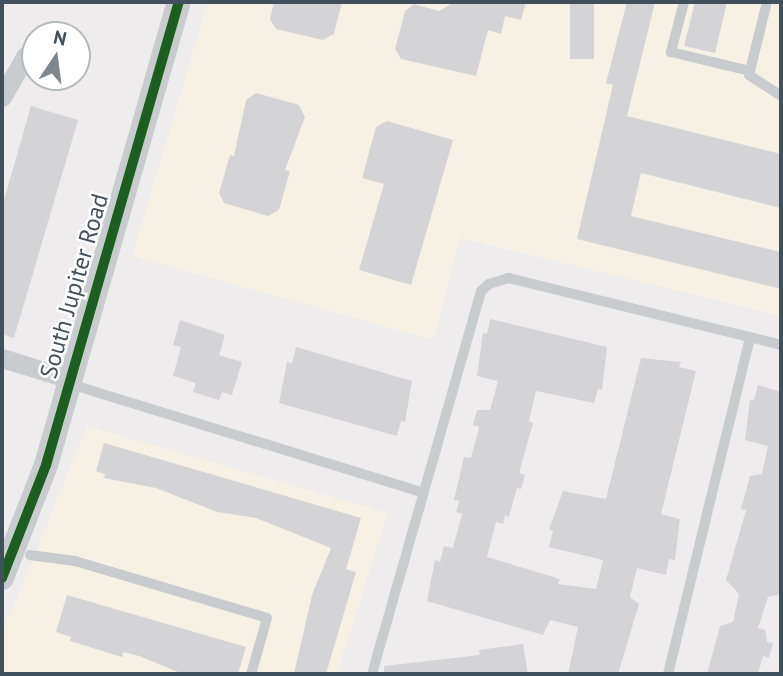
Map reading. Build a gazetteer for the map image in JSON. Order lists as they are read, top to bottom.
{
  "streets": {
    "street": ["South Jupiter Road"]
  },
  "north": "top"
}
